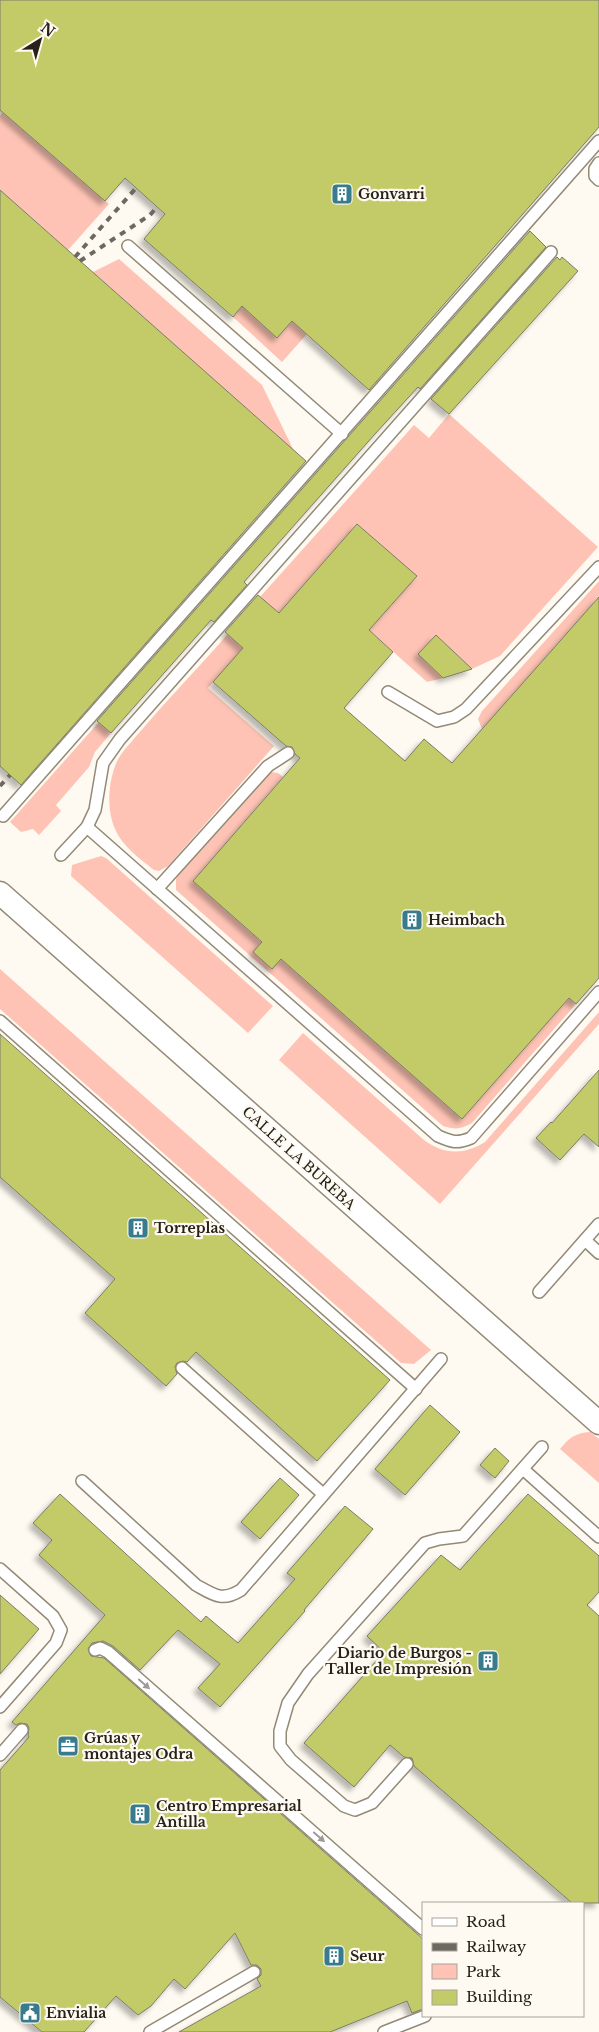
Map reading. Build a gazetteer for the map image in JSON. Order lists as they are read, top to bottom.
{
  "streets": {
    "street": ["CALLE LA BUREBA"]
  },
  "places": {
    "building": [
      "Gonvarri",
      "Heimbach",
      "Torreplas",
      "Diario de Burgos - Taller de Impresión",
      "Centro Empresarial Antilla",
      "Seur"
    ],
    "office": ["Grúas y montajes Odra"],
    "public building": ["Envialia"]
  },
  "legend": [
    "Road",
    "Railway",
    "Park",
    "Building"
  ],
  "north": "top right"
}
